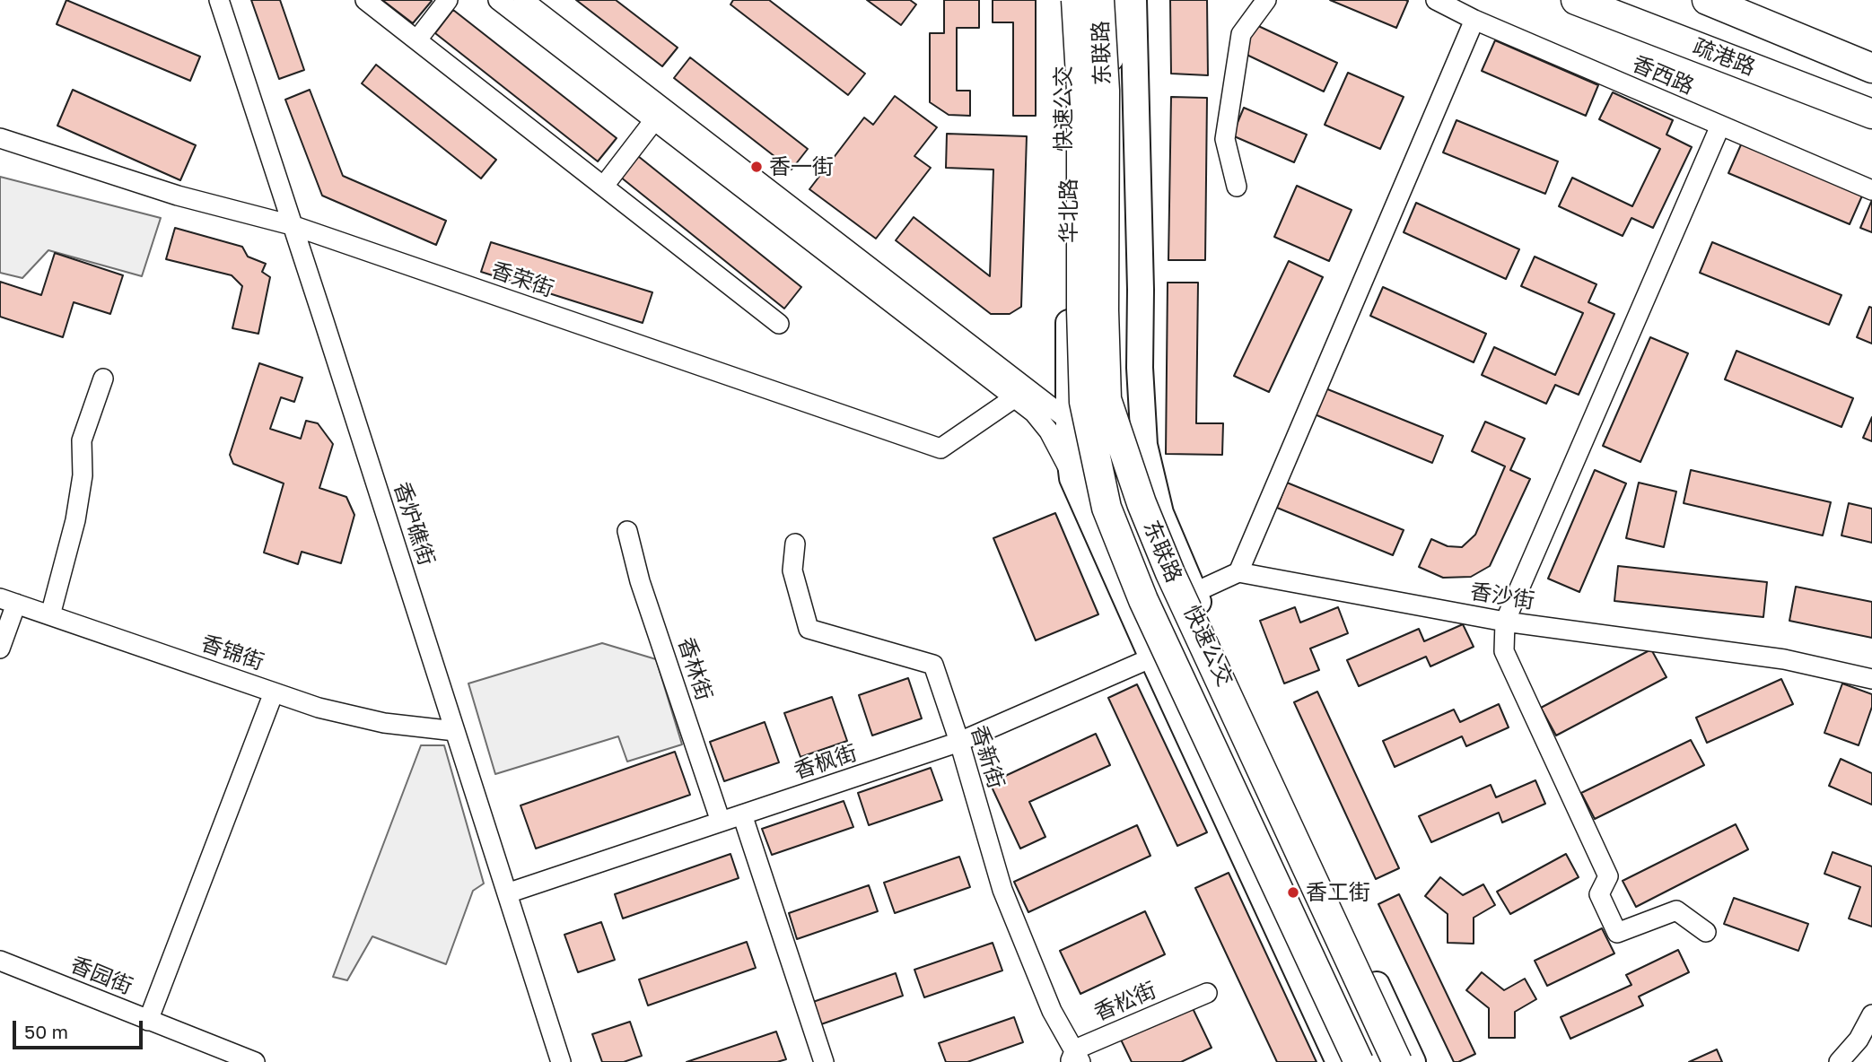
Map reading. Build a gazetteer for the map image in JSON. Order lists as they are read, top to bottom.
{
  "streets": {
    "highway": ["东联路", "疏港路"],
    "main road": ["华北路"],
    "street": [
      "香西路",
      "快速公交",
      "香荣街",
      "香炉礁街",
      "香沙街",
      "香锦街",
      "香林街",
      "香新街",
      "香枫街",
      "香园街",
      "香松街"
    ]
  },
  "crossings": [
    ["东联路", "快速公交"],
    ["华北路", "香枫街"],
    ["香荣街", "香炉礁街"],
    ["香炉礁街", "香锦街"],
    ["香炉礁街", "香枫街"],
    ["香林街", "香枫街"],
    ["香新街", "香枫街"],
    ["香新街", "香松街"]
  ],
  "places": ["香一街", "香工街"],
  "scale_bar": "50 m"
}
